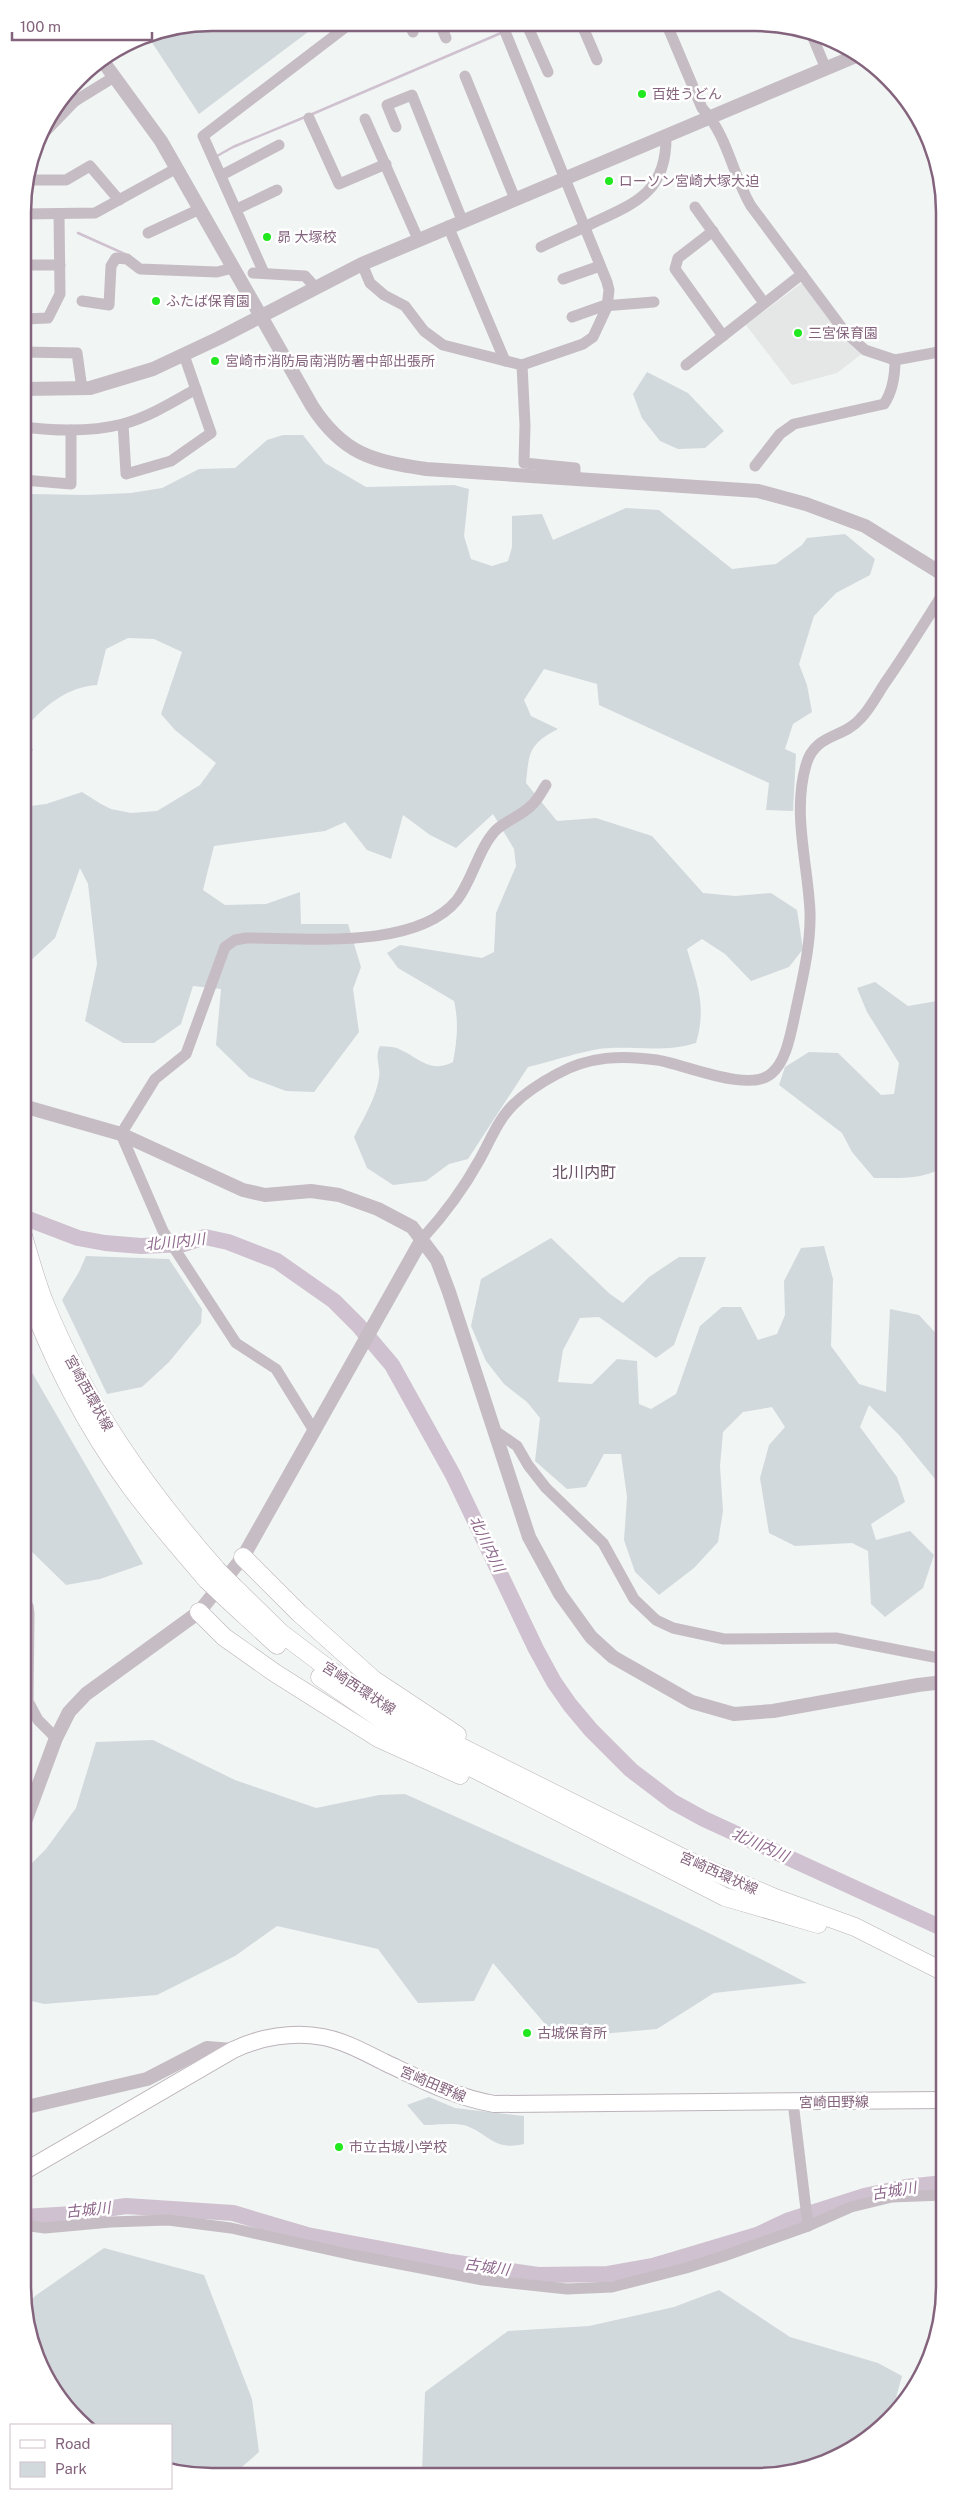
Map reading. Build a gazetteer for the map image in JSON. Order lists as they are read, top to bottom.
{
  "streets": {
    "main road": ["宮崎西環状線", "宮崎田野線"]
  },
  "districts": ["北川内町"],
  "water": ["北川内川", "古城川"],
  "places": [
    "百姓うどん",
    "ローソン宮崎大塚大迫",
    "昴 大塚校",
    "ふたば保育園",
    "三宮保育園",
    "宮崎市消防局南消防署中部出張所",
    "古城保育所",
    "市立古城小学校"
  ],
  "legend": ["Road", "Park"],
  "scale_bar": "100 m"
}
